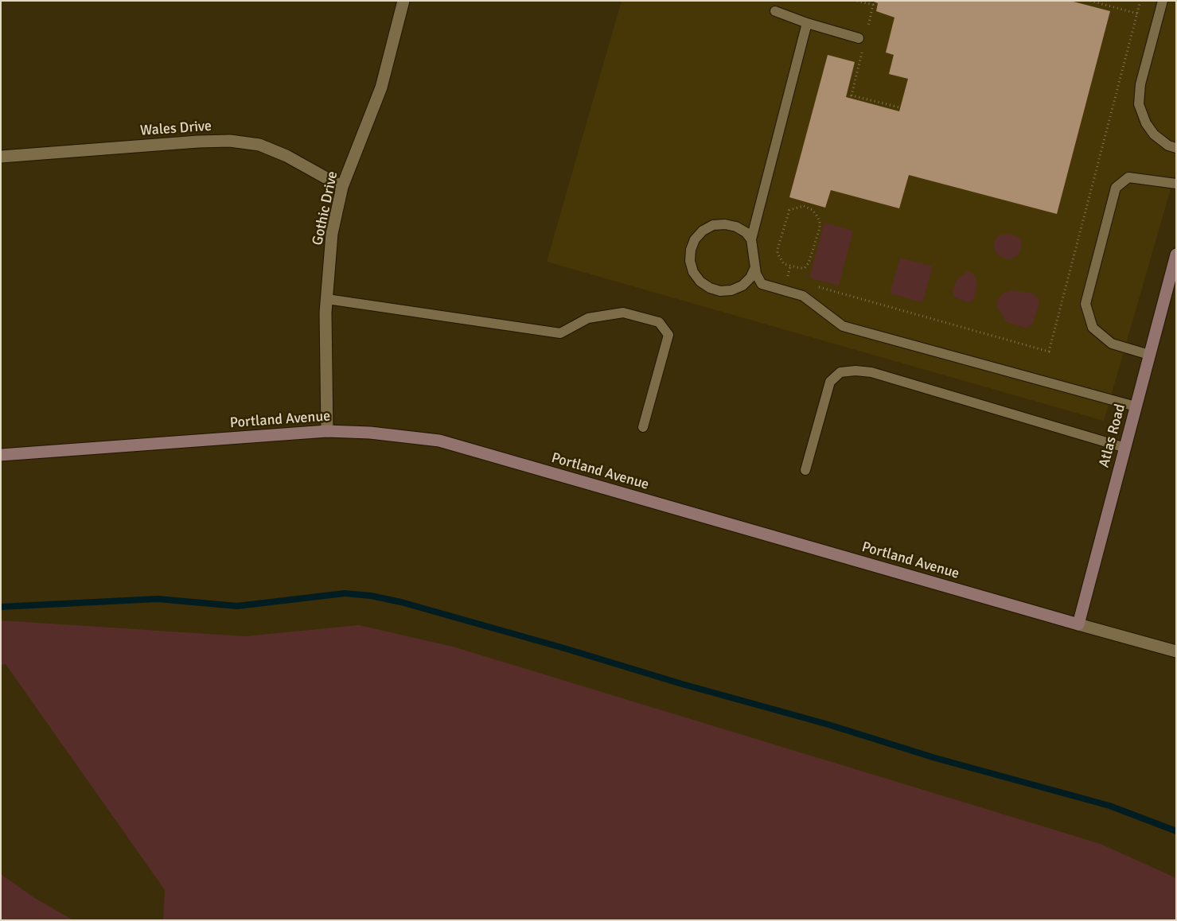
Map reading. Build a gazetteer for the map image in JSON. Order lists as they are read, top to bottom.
{
  "streets": {
    "street": [
      "Wales Drive",
      "Gothic Drive",
      "Portland Avenue",
      "Atlas Road"
    ]
  },
  "crossings": [
    ["Wales Drive", "Gothic Drive"],
    ["Gothic Drive", "Portland Avenue"],
    ["Portland Avenue", "Atlas Road"]
  ]
}
